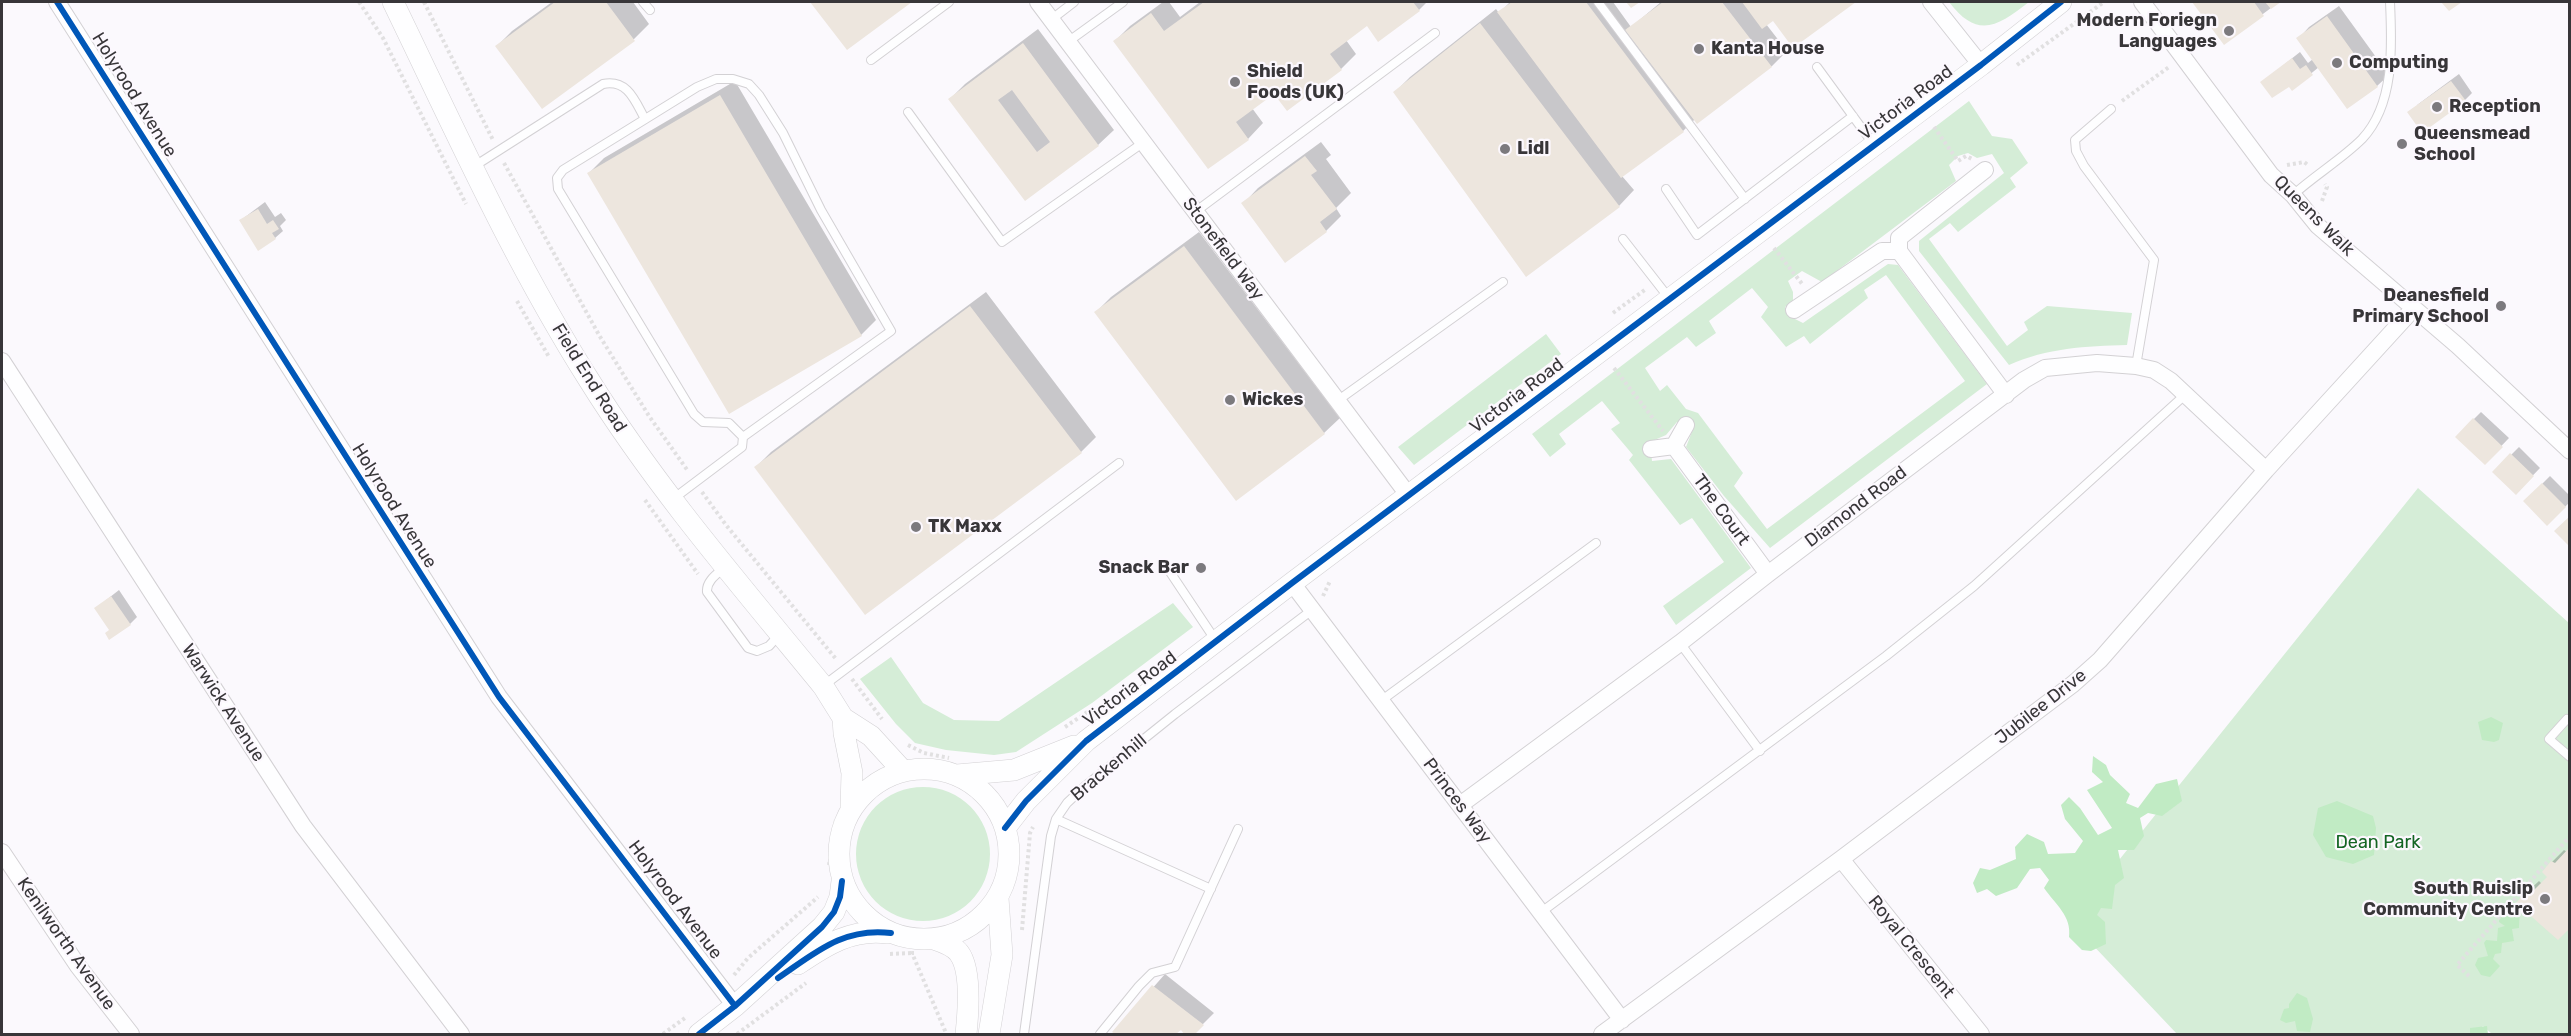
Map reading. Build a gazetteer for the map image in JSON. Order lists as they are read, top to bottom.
{
  "streets": {
    "street": [
      "Holyrood Avenue",
      "Victoria Road",
      "Queens Walk",
      "Stonefield Way",
      "Field End Road",
      "Diamond Road",
      "The Court",
      "Warwick Avenue",
      "Jubilee Drive",
      "Princes Way",
      "Kenilworth Avenue",
      "Royal Crescent"
    ],
    "lane": ["Brackenhill"]
  },
  "crossings": [
    ["Victoria Road", "Stonefield Way"],
    ["Victoria Road", "Field End Road"],
    ["Victoria Road", "Brackenhill"],
    ["Victoria Road", "Princes Way"],
    ["Queens Walk", "Jubilee Drive"],
    ["Diamond Road", "The Court"],
    ["Diamond Road", "Jubilee Drive"],
    ["Diamond Road", "Princes Way"],
    ["Jubilee Drive", "Princes Way"],
    ["Jubilee Drive", "Royal Crescent"],
    ["Brackenhill", "Princes Way"]
  ],
  "parks": ["Dean Park"],
  "places": [
    "Modern Foriegn Languages",
    "Kanta House",
    "Computing",
    "Shield Foods (UK)",
    "Reception",
    "Queensmead School",
    "Lidl",
    "Deanesfield Primary School",
    "Wickes",
    "TK Maxx",
    "Snack Bar",
    "South Ruislip Community Centre"
  ]
}
